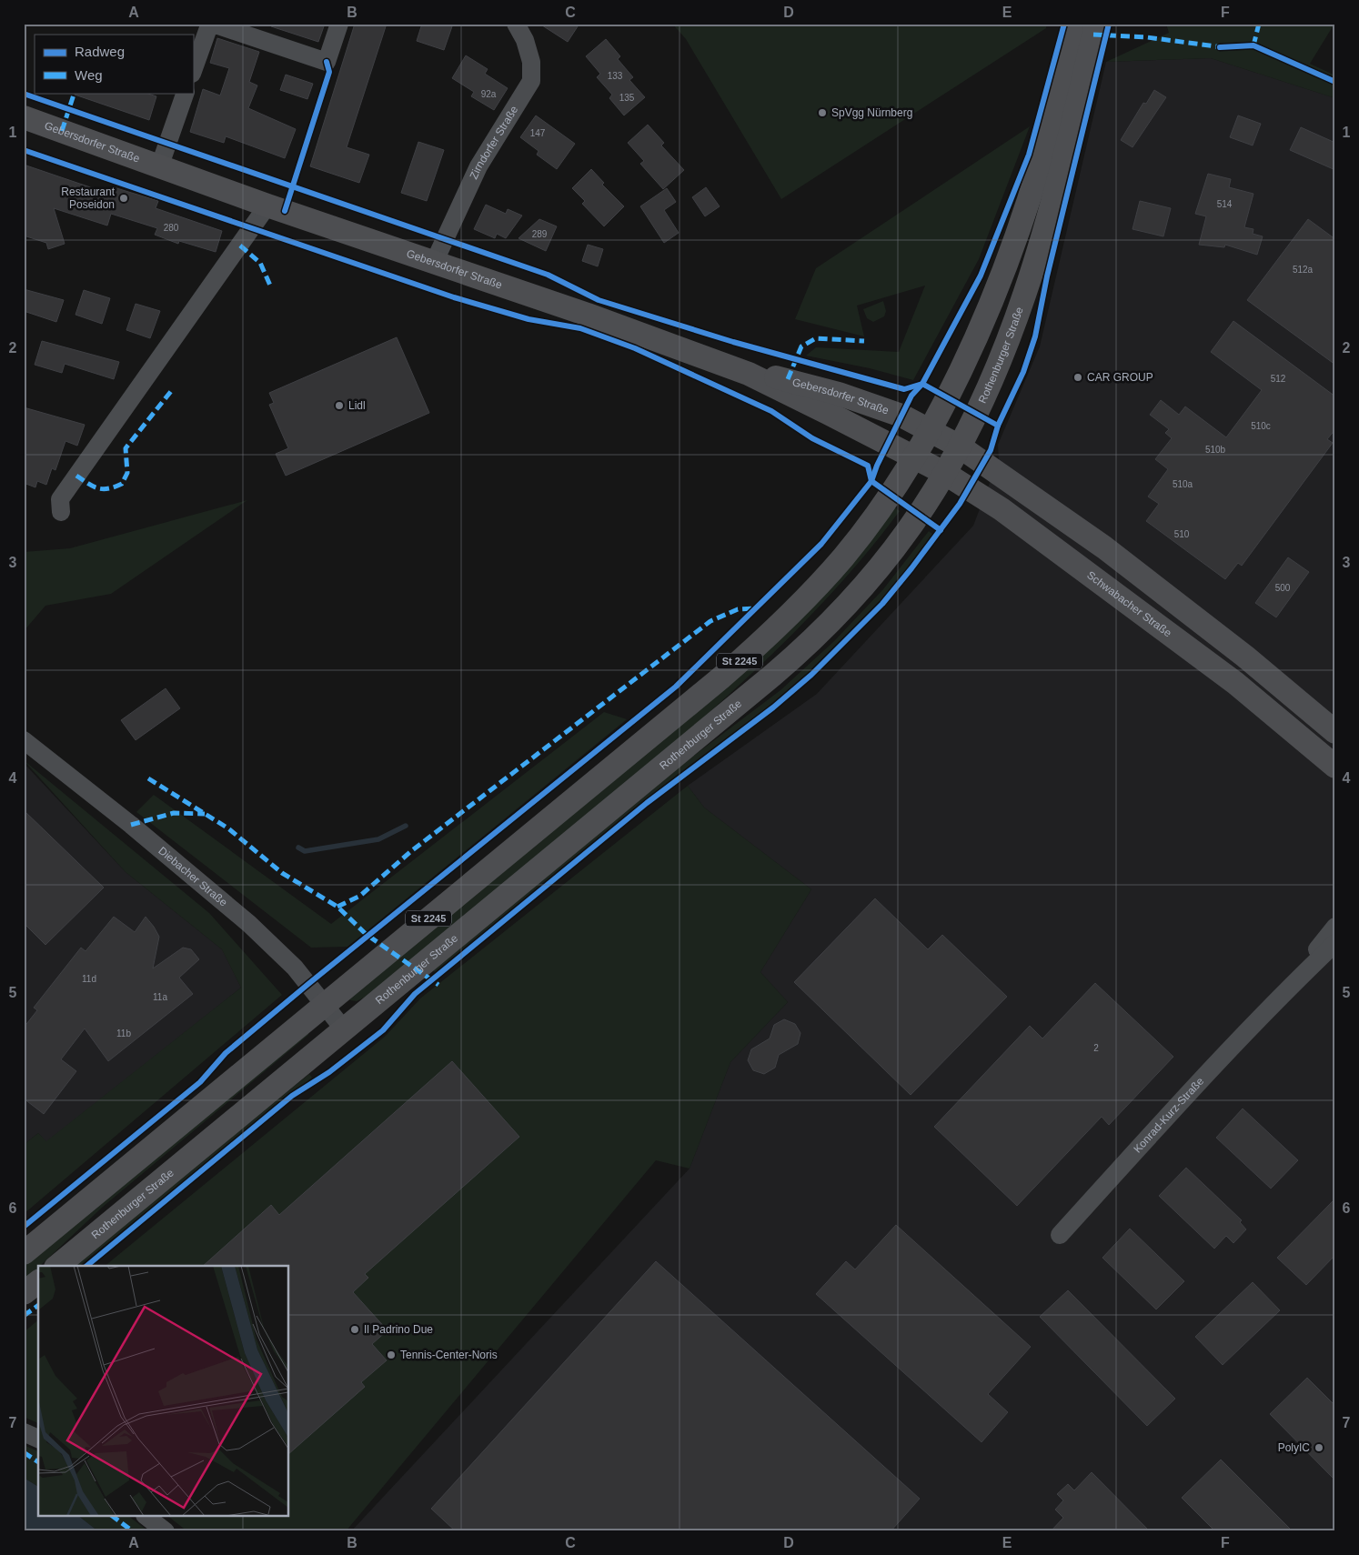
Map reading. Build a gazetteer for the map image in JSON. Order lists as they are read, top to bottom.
{
  "streets": {
    "main road": [
      "Gebersdorfer Straße",
      "Rothenburger Straße",
      "Schwabacher Straße",
      "St 2245"
    ],
    "street": ["Zirndorfer Straße", "Diebacher Straße", "Konrad-Kurz-Straße"]
  },
  "crossings": [
    ["Gebersdorfer Straße", "Zirndorfer Straße"],
    ["Gebersdorfer Straße", "Schwabacher Straße"],
    ["Gebersdorfer Straße", "St 2245"],
    ["Rothenburger Straße", "Schwabacher Straße"],
    ["Rothenburger Straße", "Diebacher Straße"],
    ["Schwabacher Straße", "St 2245"],
    ["St 2245", "Diebacher Straße"]
  ],
  "places": [
    "SpVgg Nürnberg",
    "Restaurant Poseidon",
    "CAR GROUP",
    "Lidl",
    "Il Padrino Due",
    "Tennis-Center-Noris",
    "PolyIC"
  ],
  "house_numbers": [
    "133",
    "92a",
    "135",
    "147",
    "514",
    "280",
    "289",
    "512a",
    "512",
    "510c",
    "510b",
    "510a",
    "510",
    "500",
    "11d",
    "11a",
    "11b",
    "2"
  ],
  "legend": ["Radweg", "Weg"],
  "grid": {
    "columns": [
      "A",
      "B",
      "C",
      "D",
      "E",
      "F"
    ],
    "rows": [
      "1",
      "2",
      "3",
      "4",
      "5",
      "6",
      "7"
    ]
  }
}
